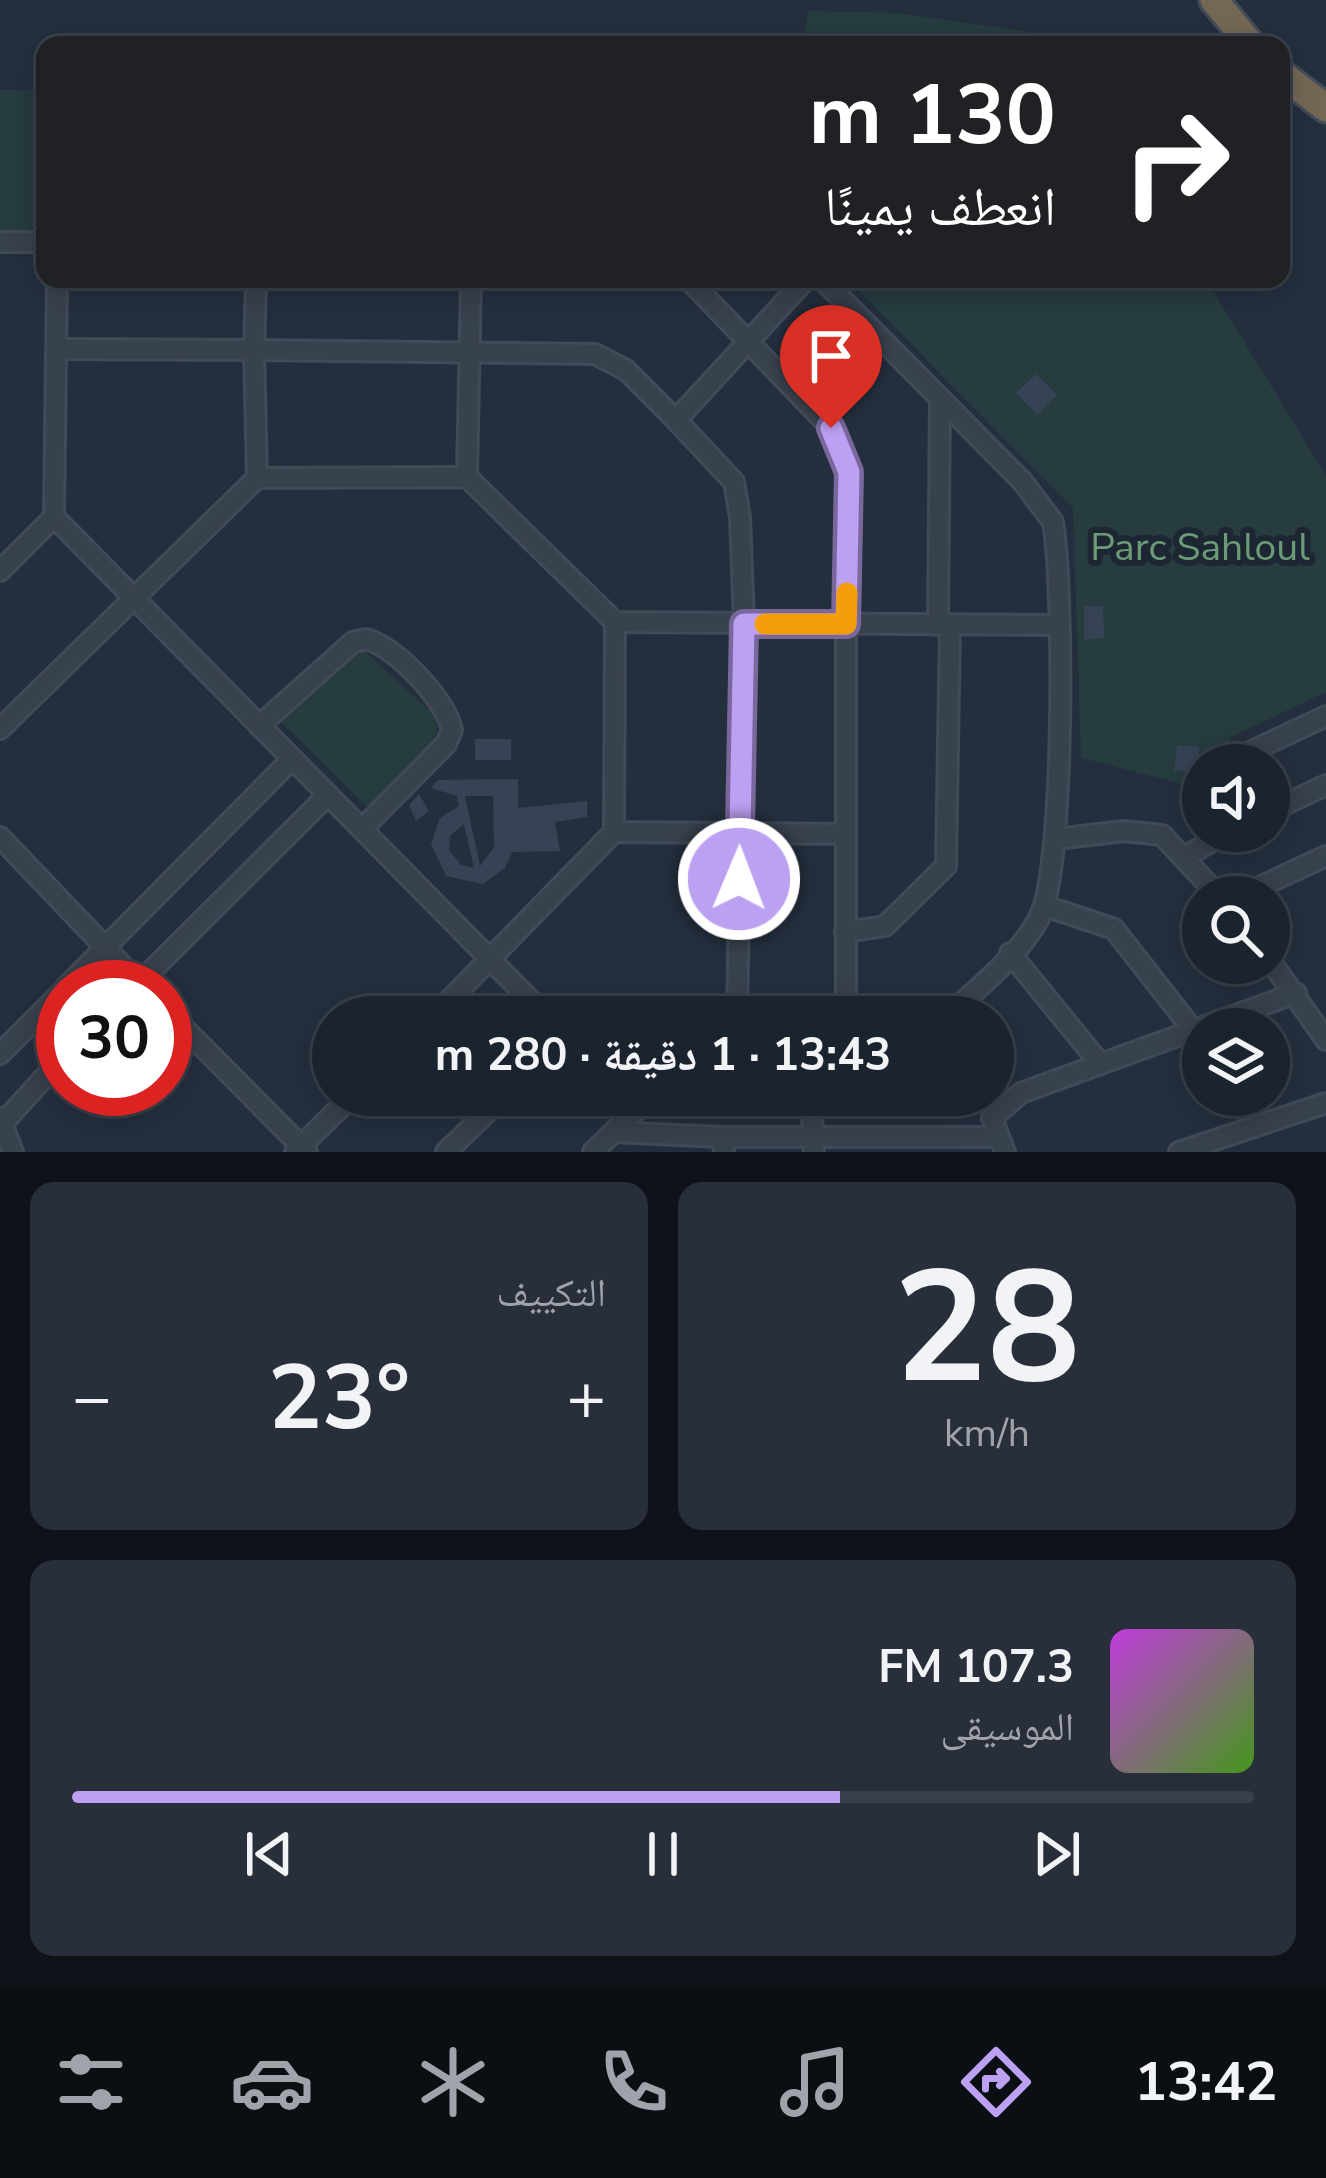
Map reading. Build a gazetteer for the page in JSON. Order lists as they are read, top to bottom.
{
  "parks": ["Parc Sahloul"],
  "page": {
    "turn": ["130 m", "انعطف يمينًا"],
    "limit": "30",
    "trip": "13:43 · 1 دقيقة · 280 m",
    "tile": [
      ["28", "km/h"],
      "التكييف"
    ],
    "heat": ["−", "23°", "+"],
    "song": ["107.3 FM", "الموسيقى"],
    "tabs": "13:42"
  }
}
